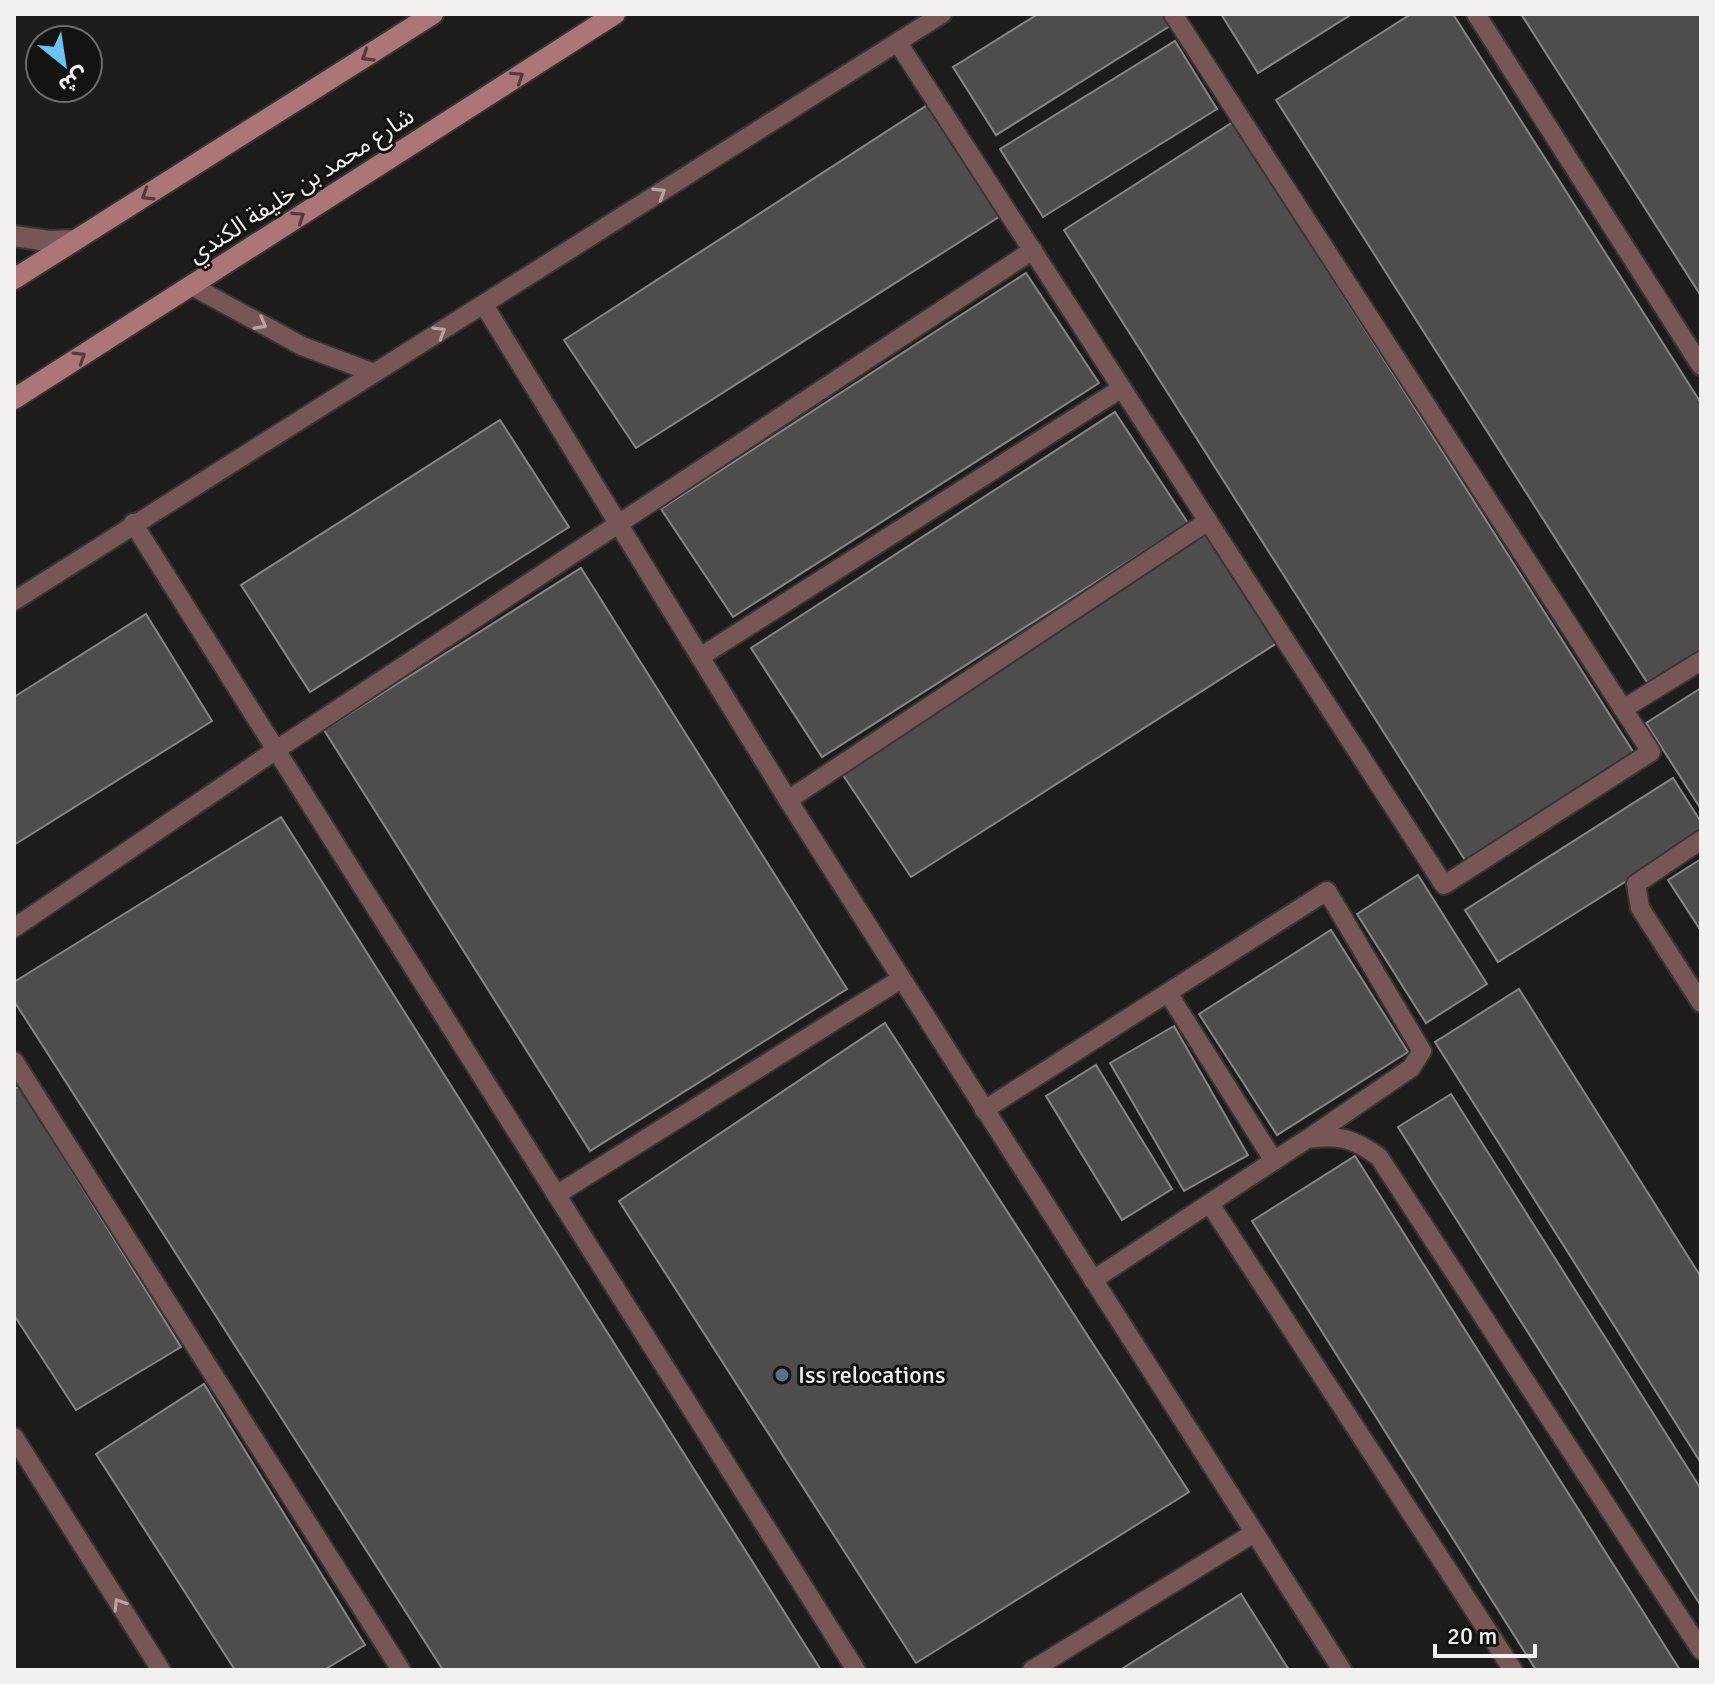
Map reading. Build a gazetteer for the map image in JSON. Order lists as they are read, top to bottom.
{
  "streets": {
    "main road": ["شارع محمد بن خليفة الكندي"]
  },
  "places": ["Iss relocations"],
  "scale_bar": "20 m",
  "north": "bottom right"
}
